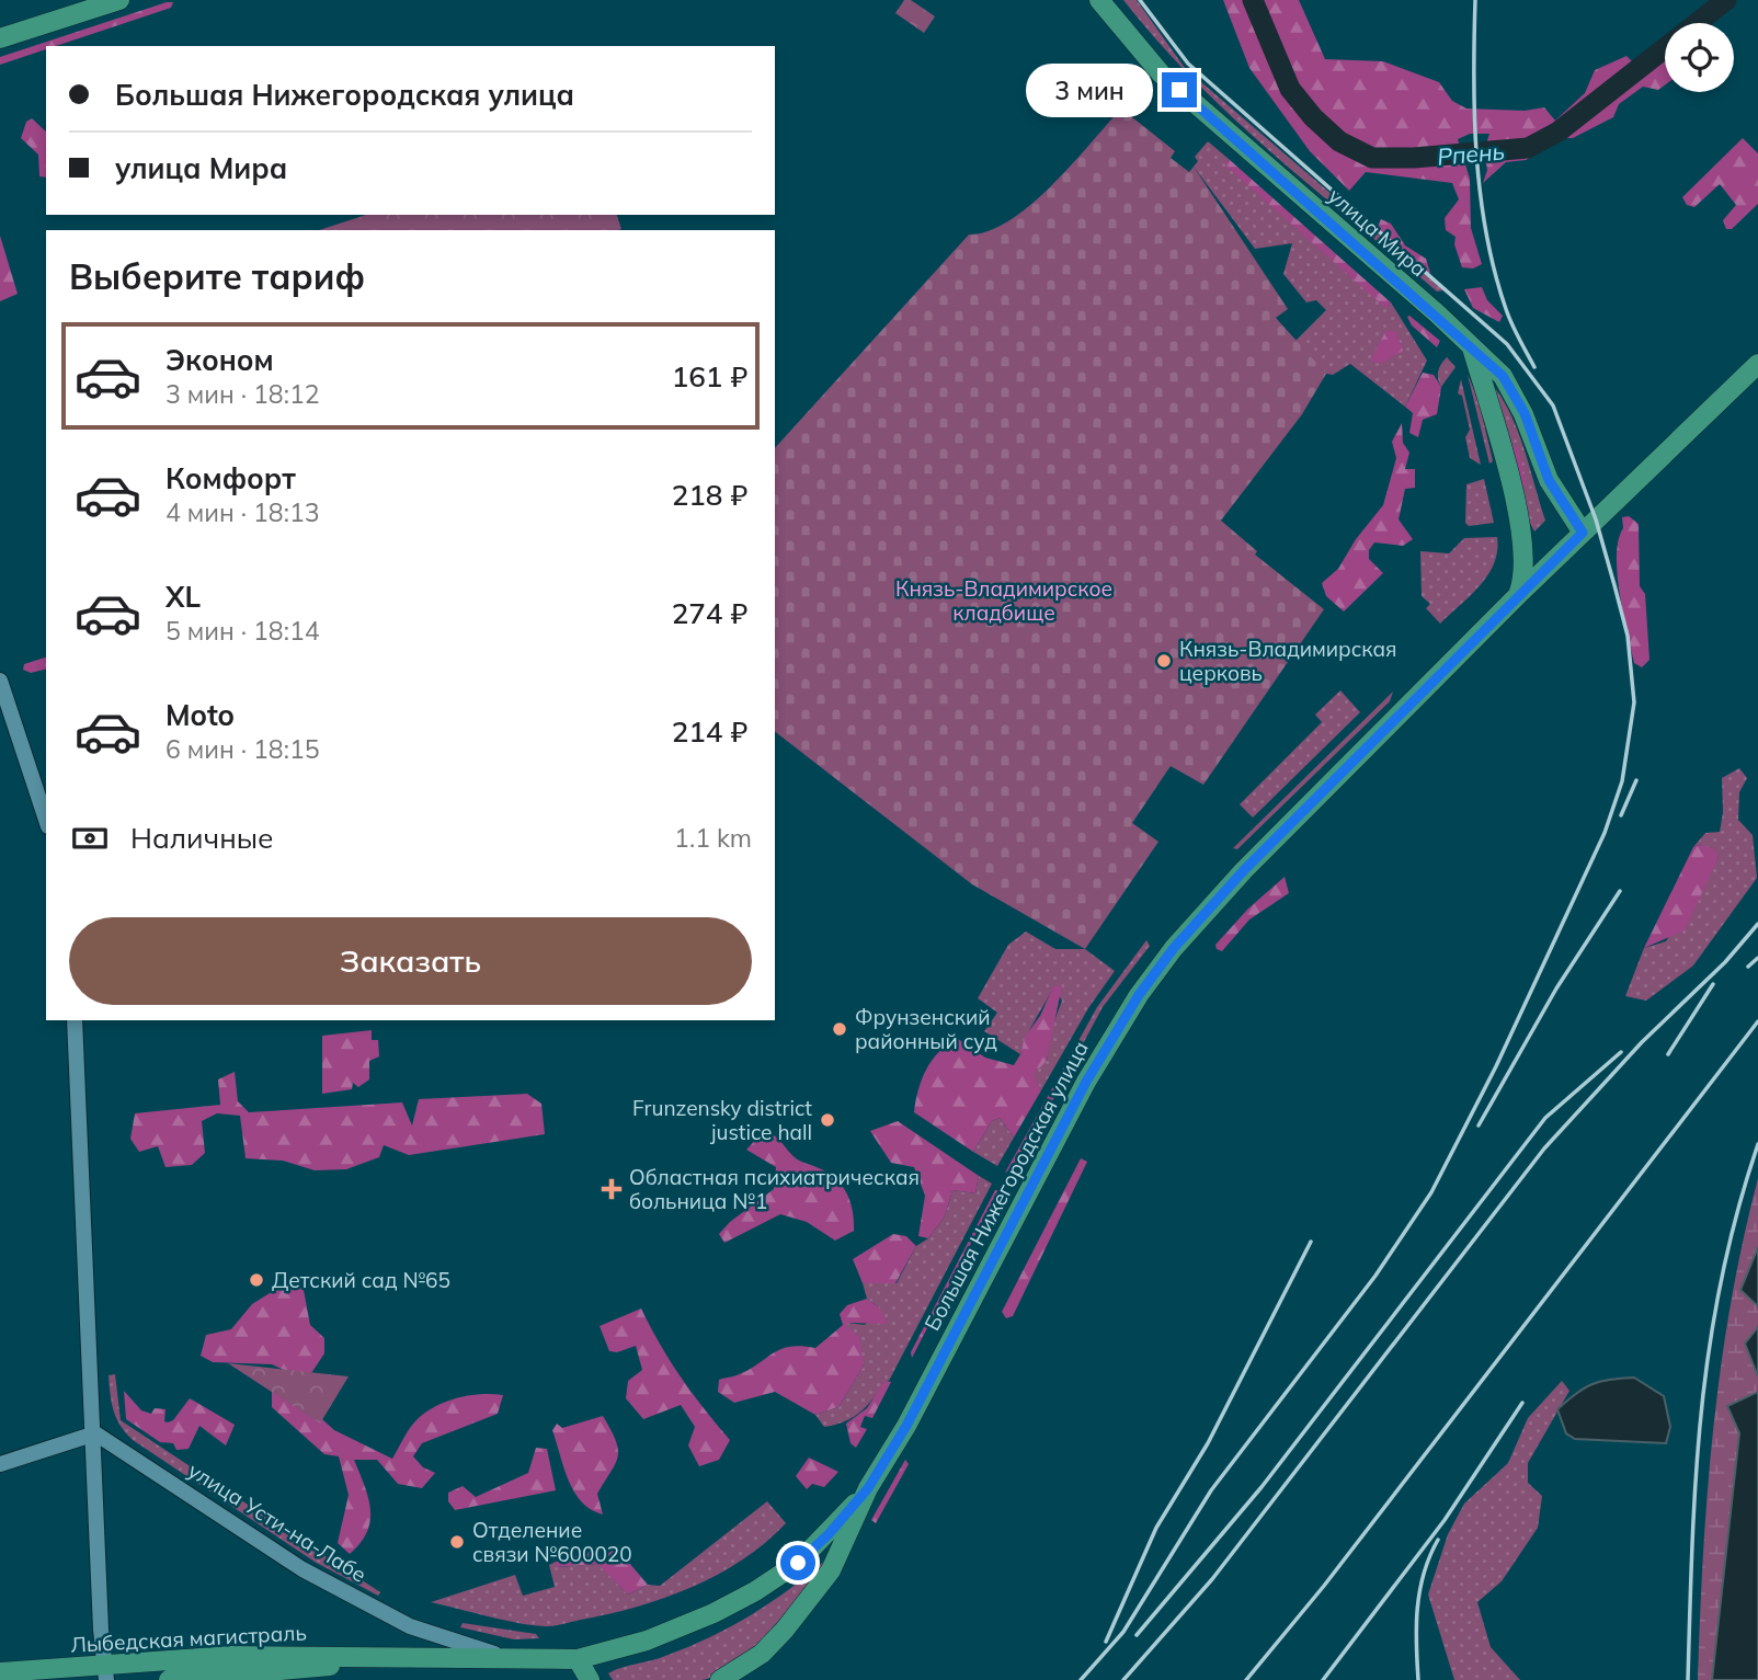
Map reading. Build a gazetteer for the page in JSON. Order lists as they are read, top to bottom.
{
  "streets": {
    "main road": [
      "улица Мира",
      "Большая Нижегородская улица",
      "улица Усти-на-Лабе",
      "Лыбедская магистраль"
    ]
  },
  "crossings": [
    ["улица Мира", "Большая Нижегородская улица"],
    ["Большая Нижегородская улица", "улица Усти-на-Лабе"],
    ["улица Усти-на-Лабе", "Лыбедская магистраль"]
  ],
  "water": ["Рпень"],
  "parks": ["Князь-Владимирское кладбище"],
  "places": {
    "other": [
      "Князь-Владимирская церковь",
      "Фрунзенский районный суд",
      "Frunzensky district justice hall",
      "Детский сад №65",
      "Отделение связи №600020"
    ],
    "health": ["Областная психиатрическая больница №1"]
  },
  "page": {
    "banner": ["Большая Нижегородская улица", "улица Мира"],
    "bubble": "3 мин",
    "heading": "Выберите тариф",
    "list": [
      {
        "name": "Эконом",
        "note": "3 мин · 18:12",
        "value": "161 ₽"
      },
      {
        "name": "Комфорт",
        "note": "4 мин · 18:13",
        "value": "218 ₽"
      },
      {
        "name": "XL",
        "note": "5 мин · 18:14",
        "value": "274 ₽"
      },
      {
        "name": "Moto",
        "note": "6 мин · 18:15",
        "value": "214 ₽"
      }
    ],
    "pay": ["Наличные", "1.1 km"],
    "buttons": "Заказать"
  }
}
